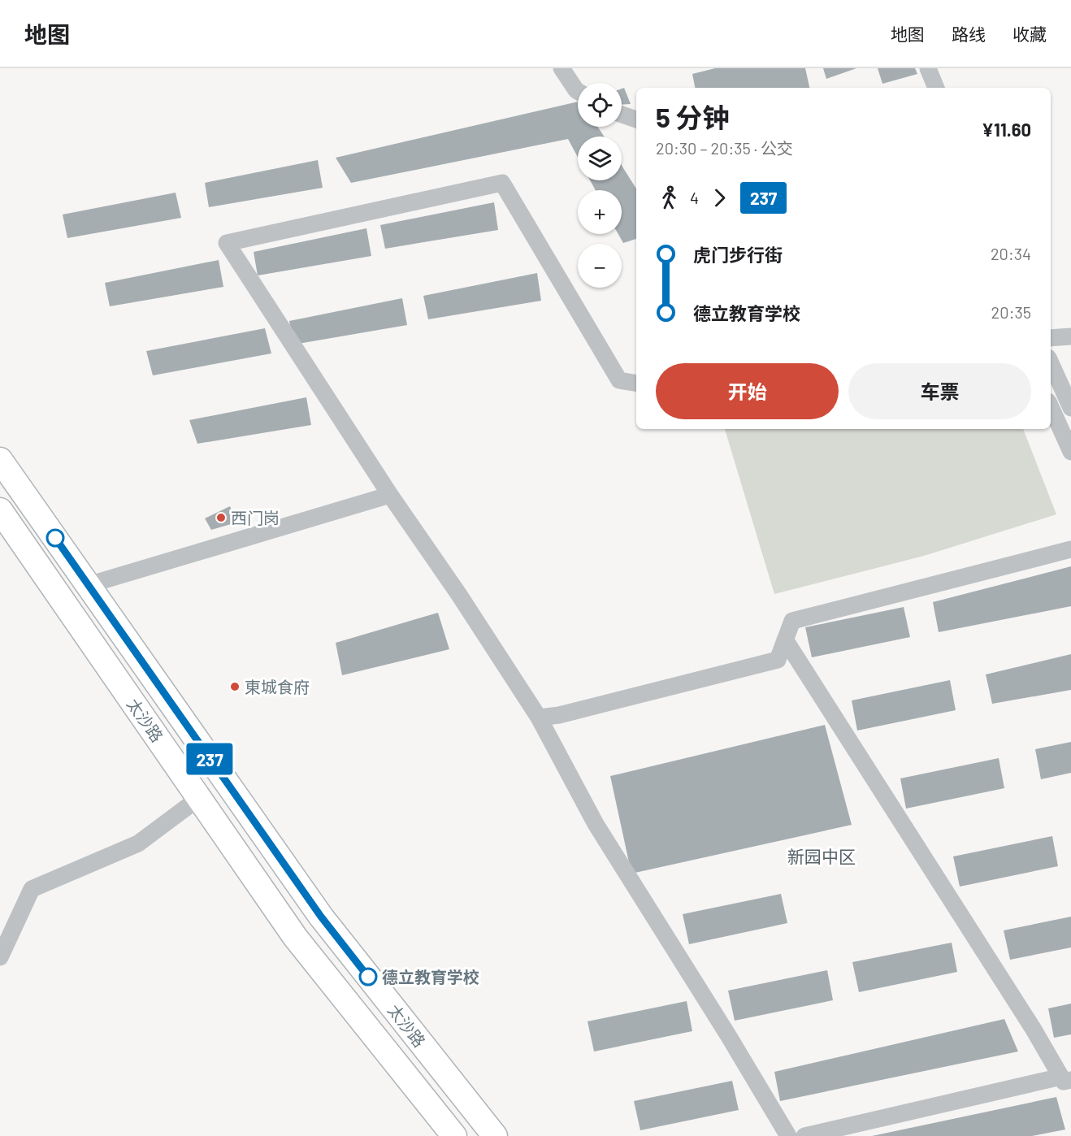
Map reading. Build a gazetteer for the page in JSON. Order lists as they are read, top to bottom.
{
  "streets": {
    "main road": ["太沙路"]
  },
  "districts": ["新园中区"],
  "places": ["西门岗", "東城食府", "德立教育学校"],
  "lines": ["bus line 237"],
  "page": {
    "header": "地图",
    "nav": ["地图", "路线", "收藏"],
    "on_map": "237",
    "map_buttons": ["+", "−"],
    "heading": ["5 分钟", "20:30 – 20:35 · 公交", "¥11.60"],
    "legs": ["4", "237"],
    "list": [
      {
        "name": "虎门步行街",
        "value": "20:34"
      },
      {
        "name": "德立教育学校",
        "value": "20:35"
      }
    ],
    "buttons": ["开始", "车票"]
  }
}
